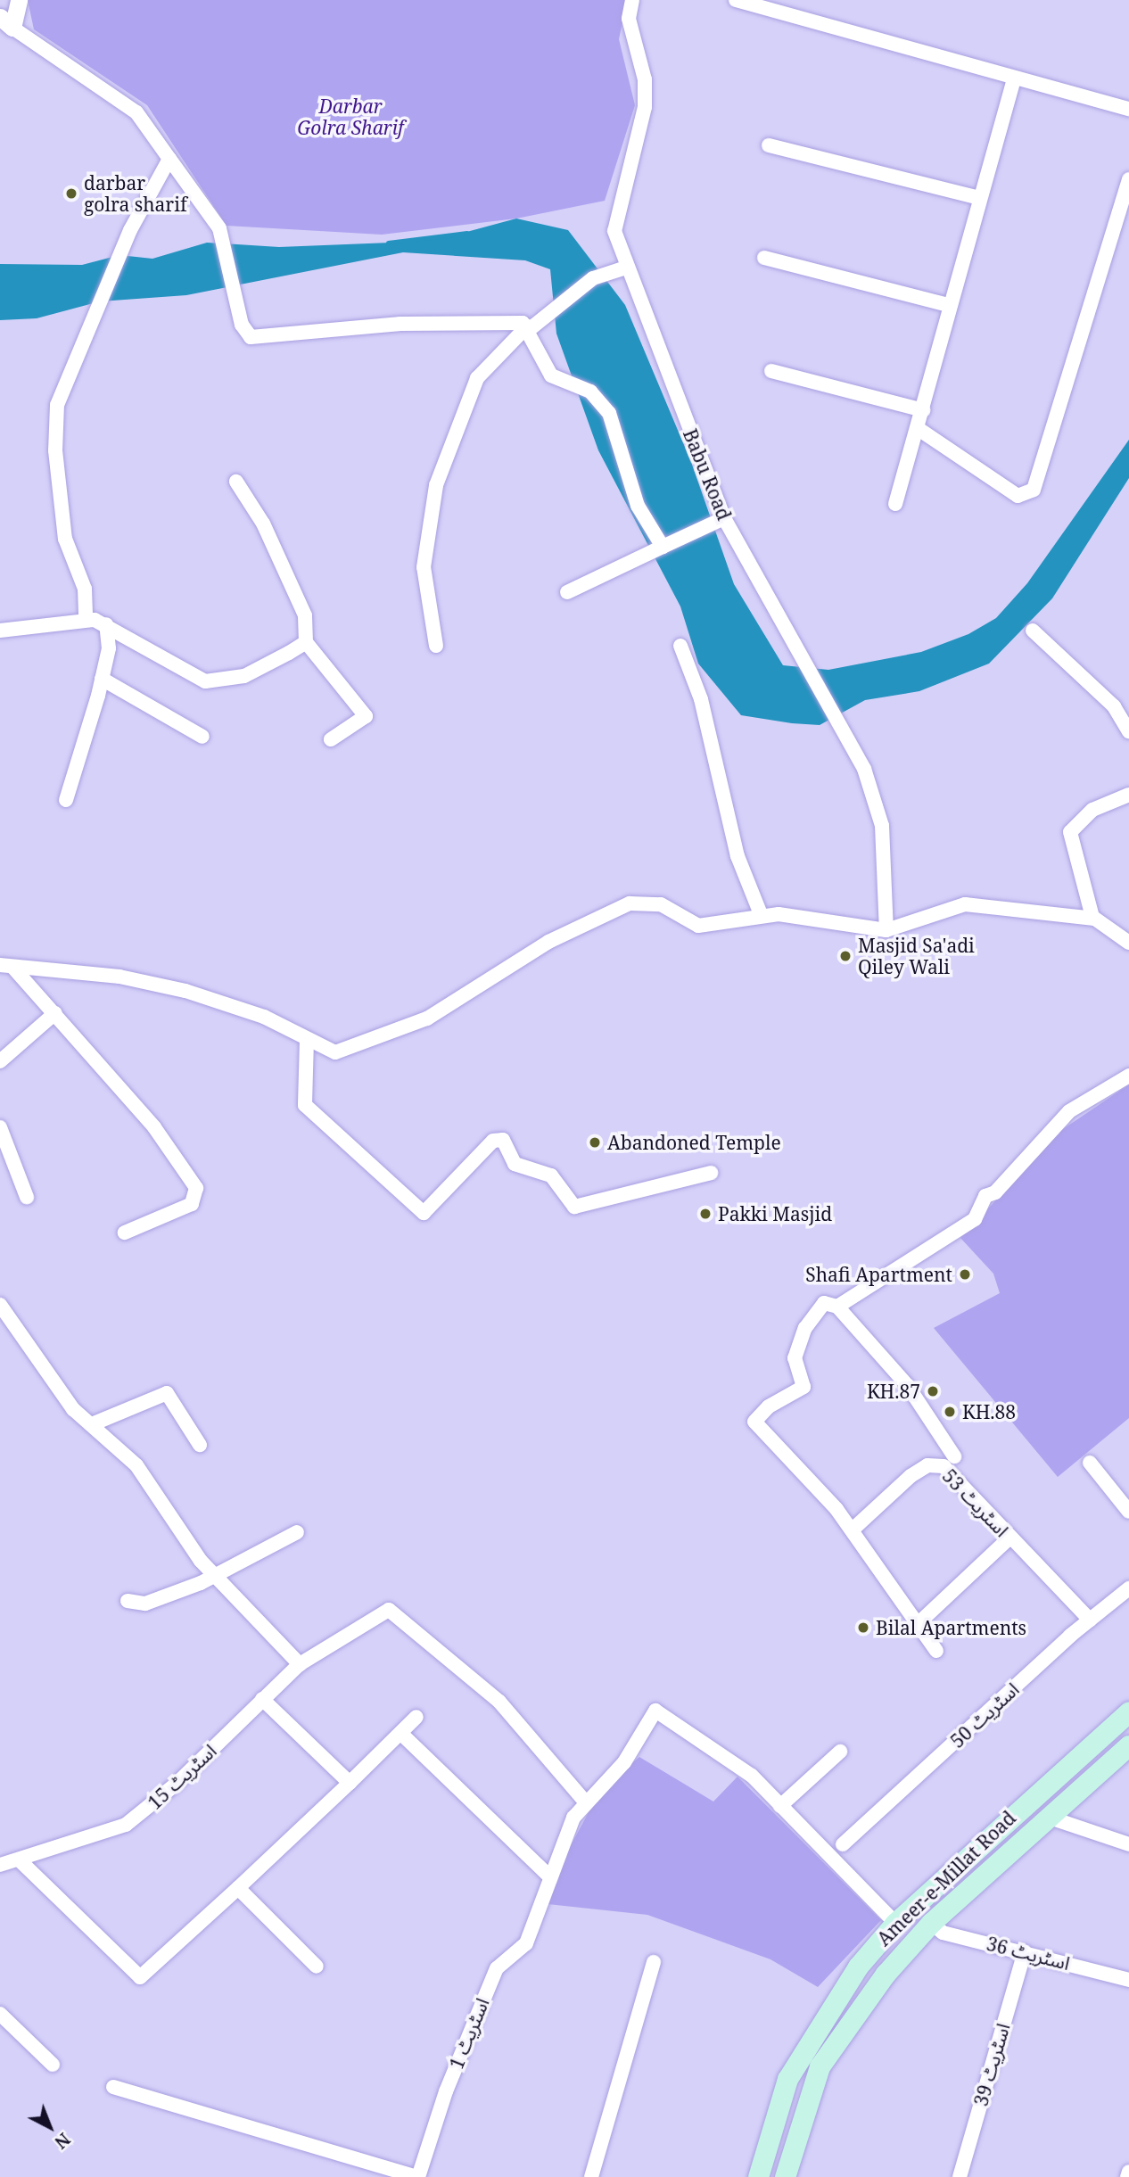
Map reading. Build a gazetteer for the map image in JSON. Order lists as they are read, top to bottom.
{
  "streets": {
    "main road": ["Ameer-e-Millat Road"],
    "street": [
      "Babu Road",
      "اسٹریٹ 53",
      "اسٹریٹ 50",
      "اسٹریٹ 15",
      "اسٹریٹ 36",
      "اسٹریٹ 1",
      "اسٹریٹ 39"
    ]
  },
  "crossings": [
    ["اسٹریٹ 53", "اسٹریٹ 50"],
    ["اسٹریٹ 15", "اسٹریٹ 1"],
    ["Ameer-e-Millat Road", "اسٹریٹ 36"],
    ["اسٹریٹ 36", "اسٹریٹ 39"]
  ],
  "parks": ["Darbar Golra Sharif"],
  "places": [
    "darbar golra sharif",
    "Masjid Sa'adi Qiley Wali",
    "Abandoned Temple",
    "Pakki Masjid",
    "Shafi Apartment",
    "KH.87",
    "KH.88",
    "Bilal Apartments"
  ],
  "north": "bottom right"
}
